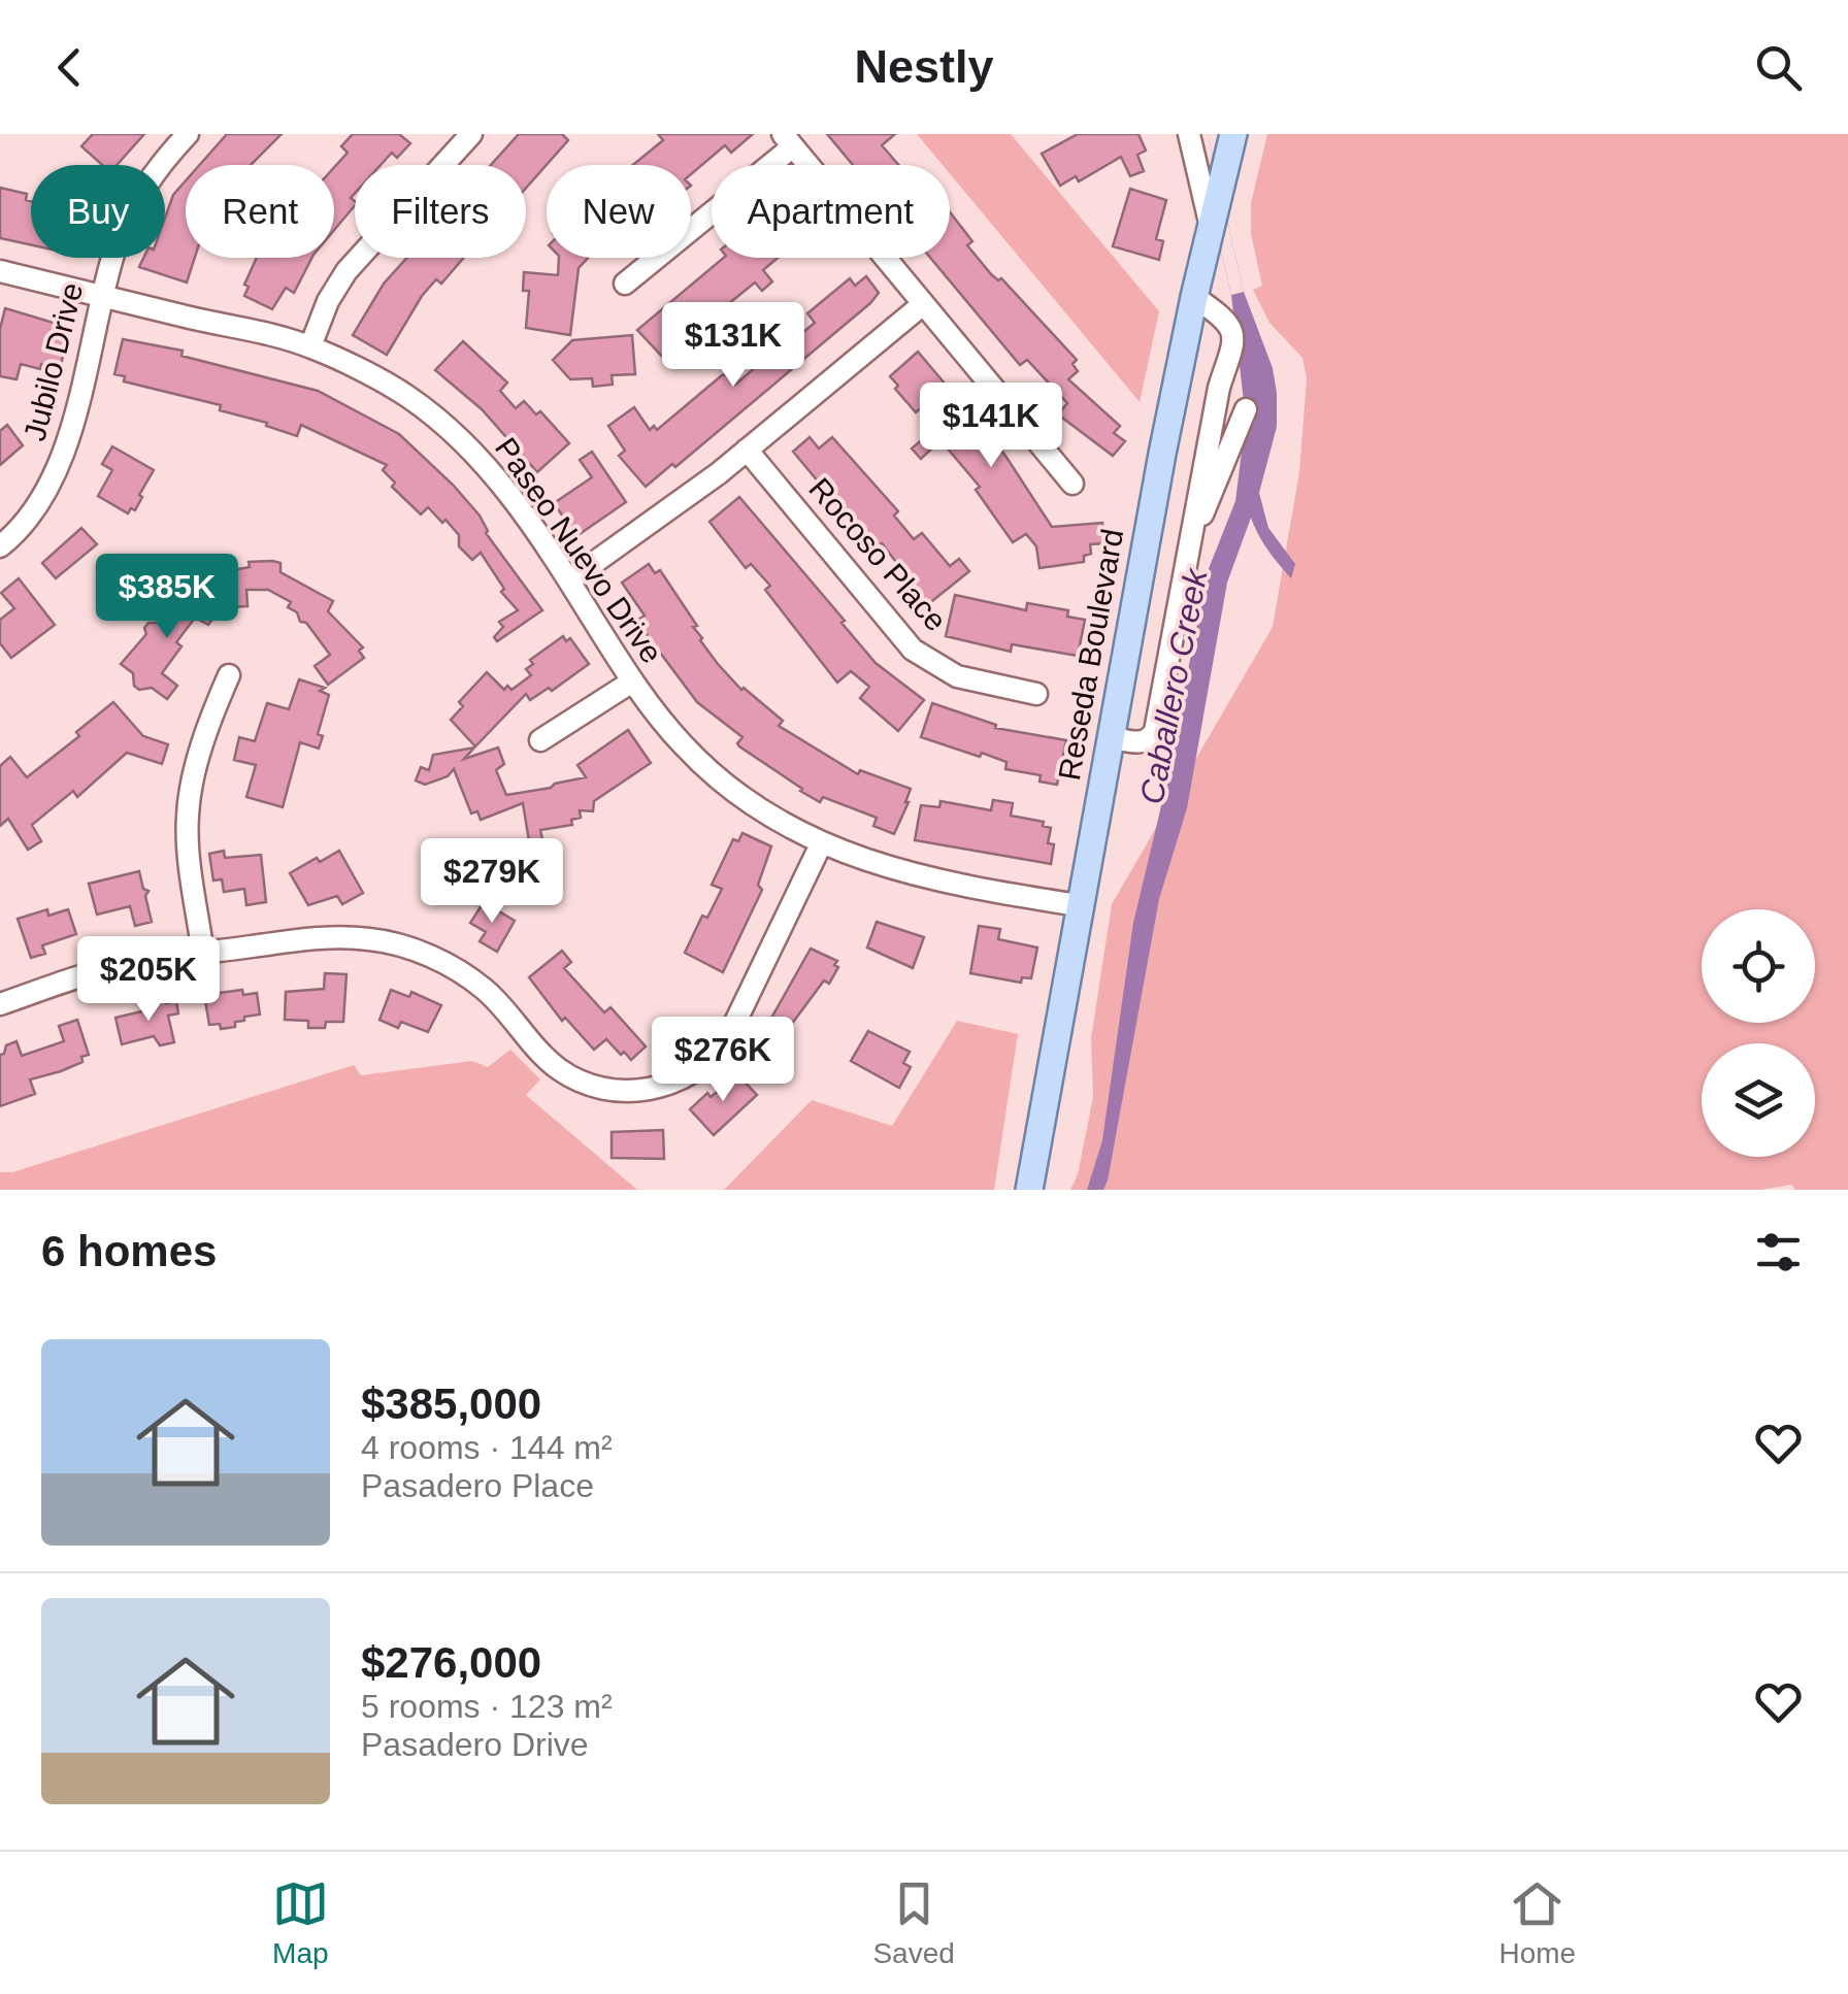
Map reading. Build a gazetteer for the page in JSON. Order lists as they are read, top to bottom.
{
  "streets": {
    "main road": ["Reseda Boulevard"],
    "street": ["Jubilo Drive", "Paseo Nuevo Drive", "Rocoso Place"]
  },
  "crossings": [
    ["Jubilo Drive", "Paseo Nuevo Drive"],
    ["Paseo Nuevo Drive", "Reseda Boulevard"]
  ],
  "water": ["Caballero Creek"],
  "page": {
    "header": "Nestly",
    "chip": [
      "Buy",
      "Rent",
      "Filters",
      "New",
      "Apartment"
    ],
    "price": [
      "$131K",
      "$141K",
      "$385K",
      "$279K",
      "$205K",
      "$276K"
    ],
    "heading": "6 homes",
    "list": [
      {
        "name": "$385,000",
        "note": "4 rooms · 144 m² · Pasadero Place"
      },
      {
        "name": "$276,000",
        "note": "5 rooms · 123 m² · Pasadero Drive"
      }
    ],
    "tabs": ["Map", "Saved", "Home"]
  }
}
